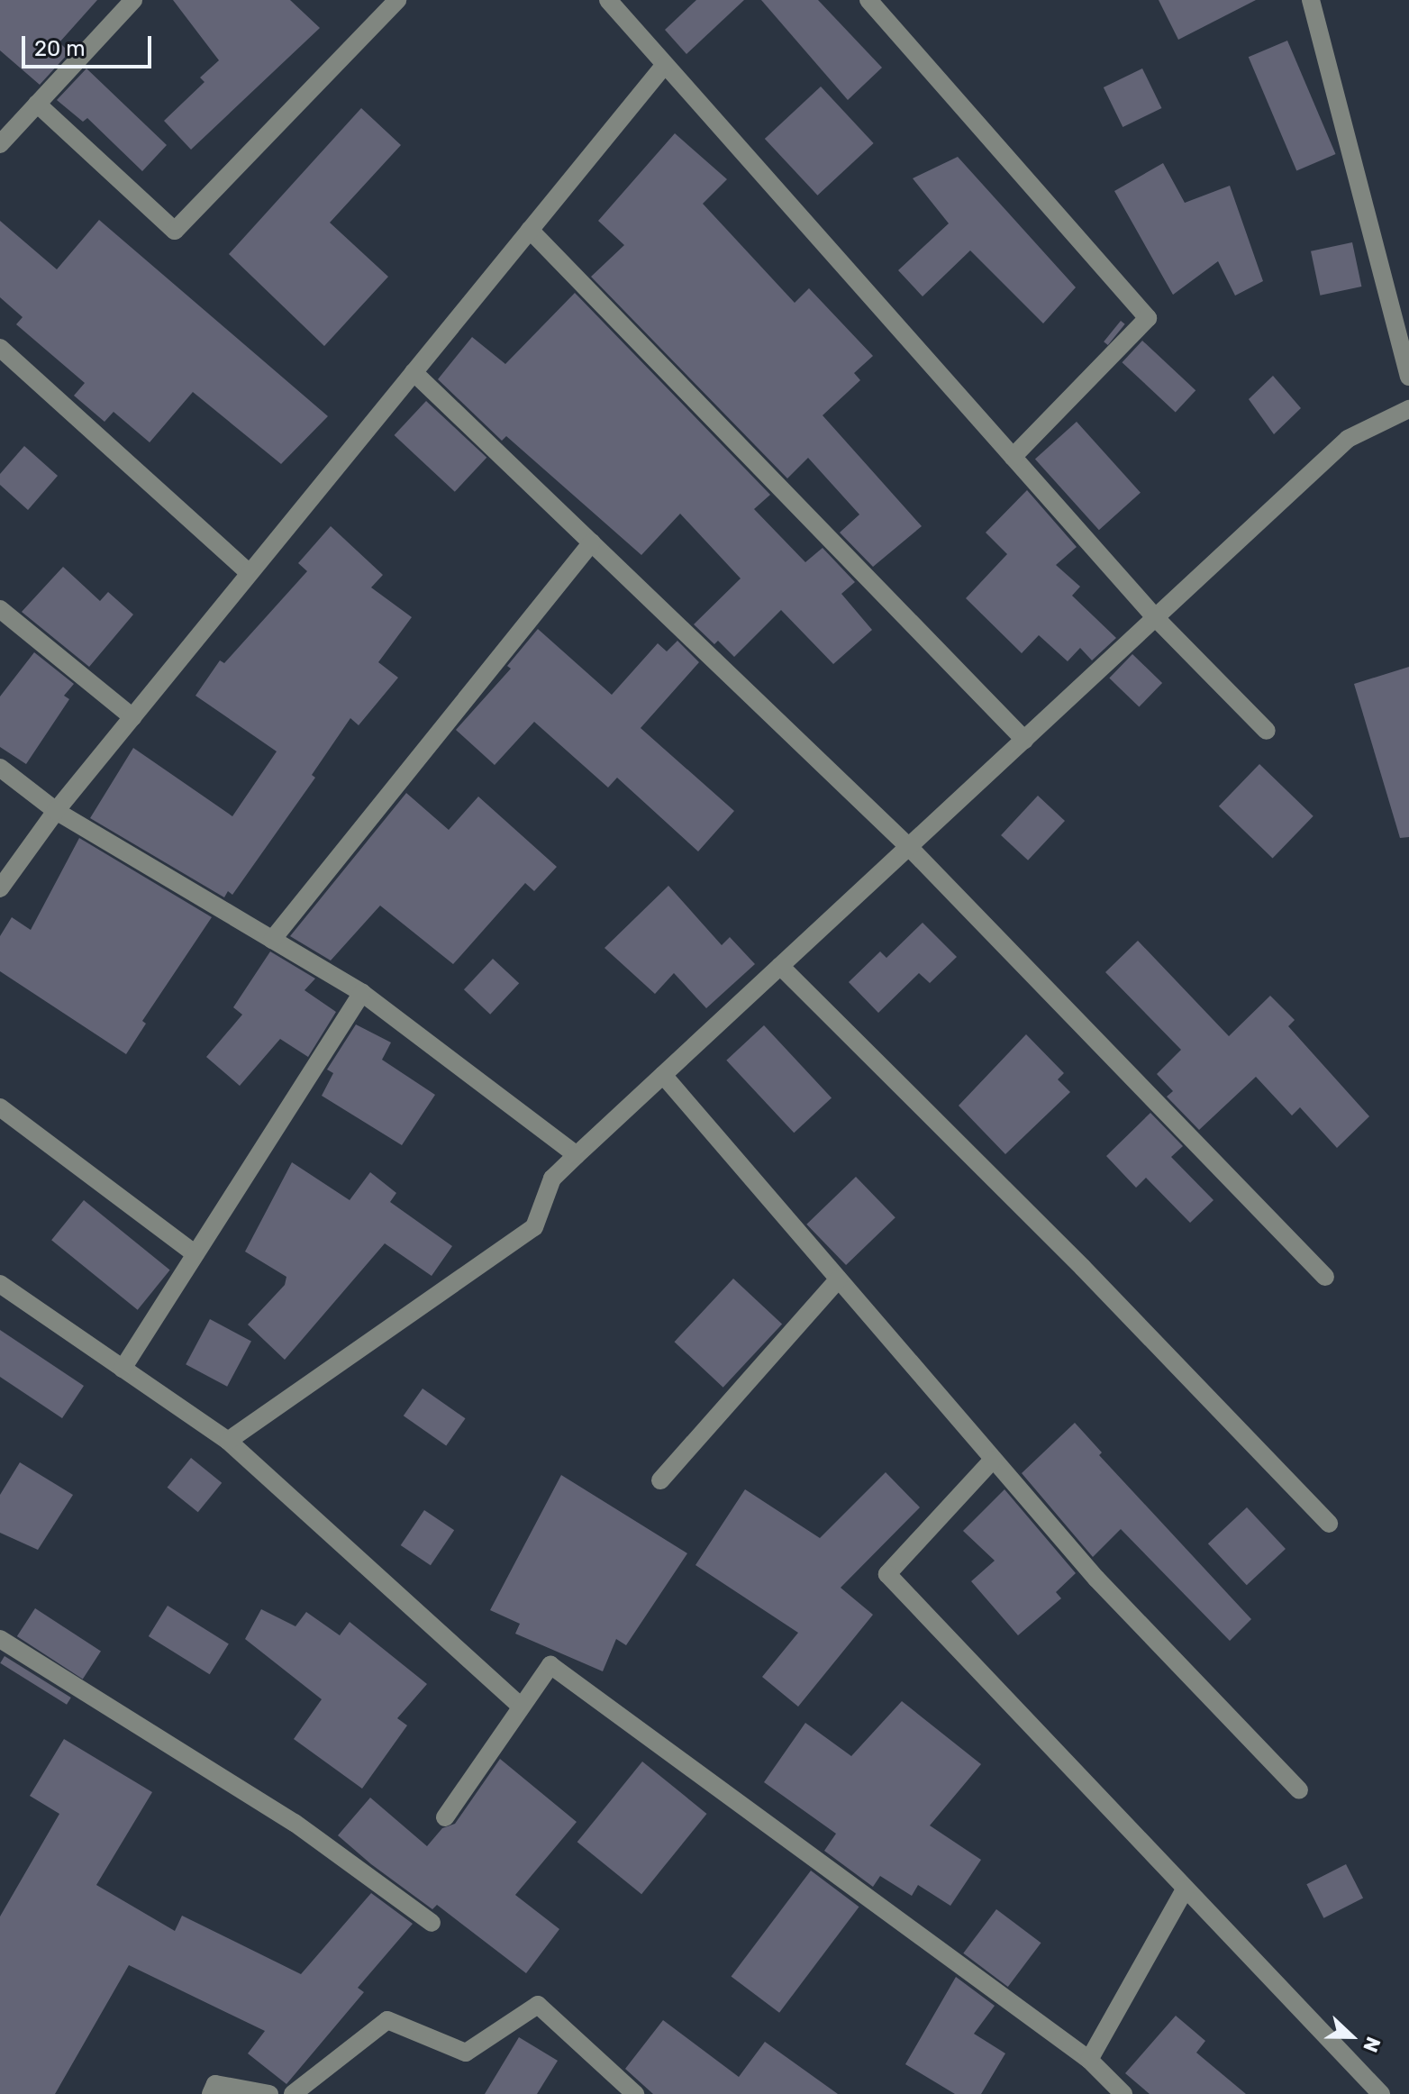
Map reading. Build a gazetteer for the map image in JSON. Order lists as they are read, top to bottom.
{
  "scale_bar": "20 m",
  "north": "right"
}
